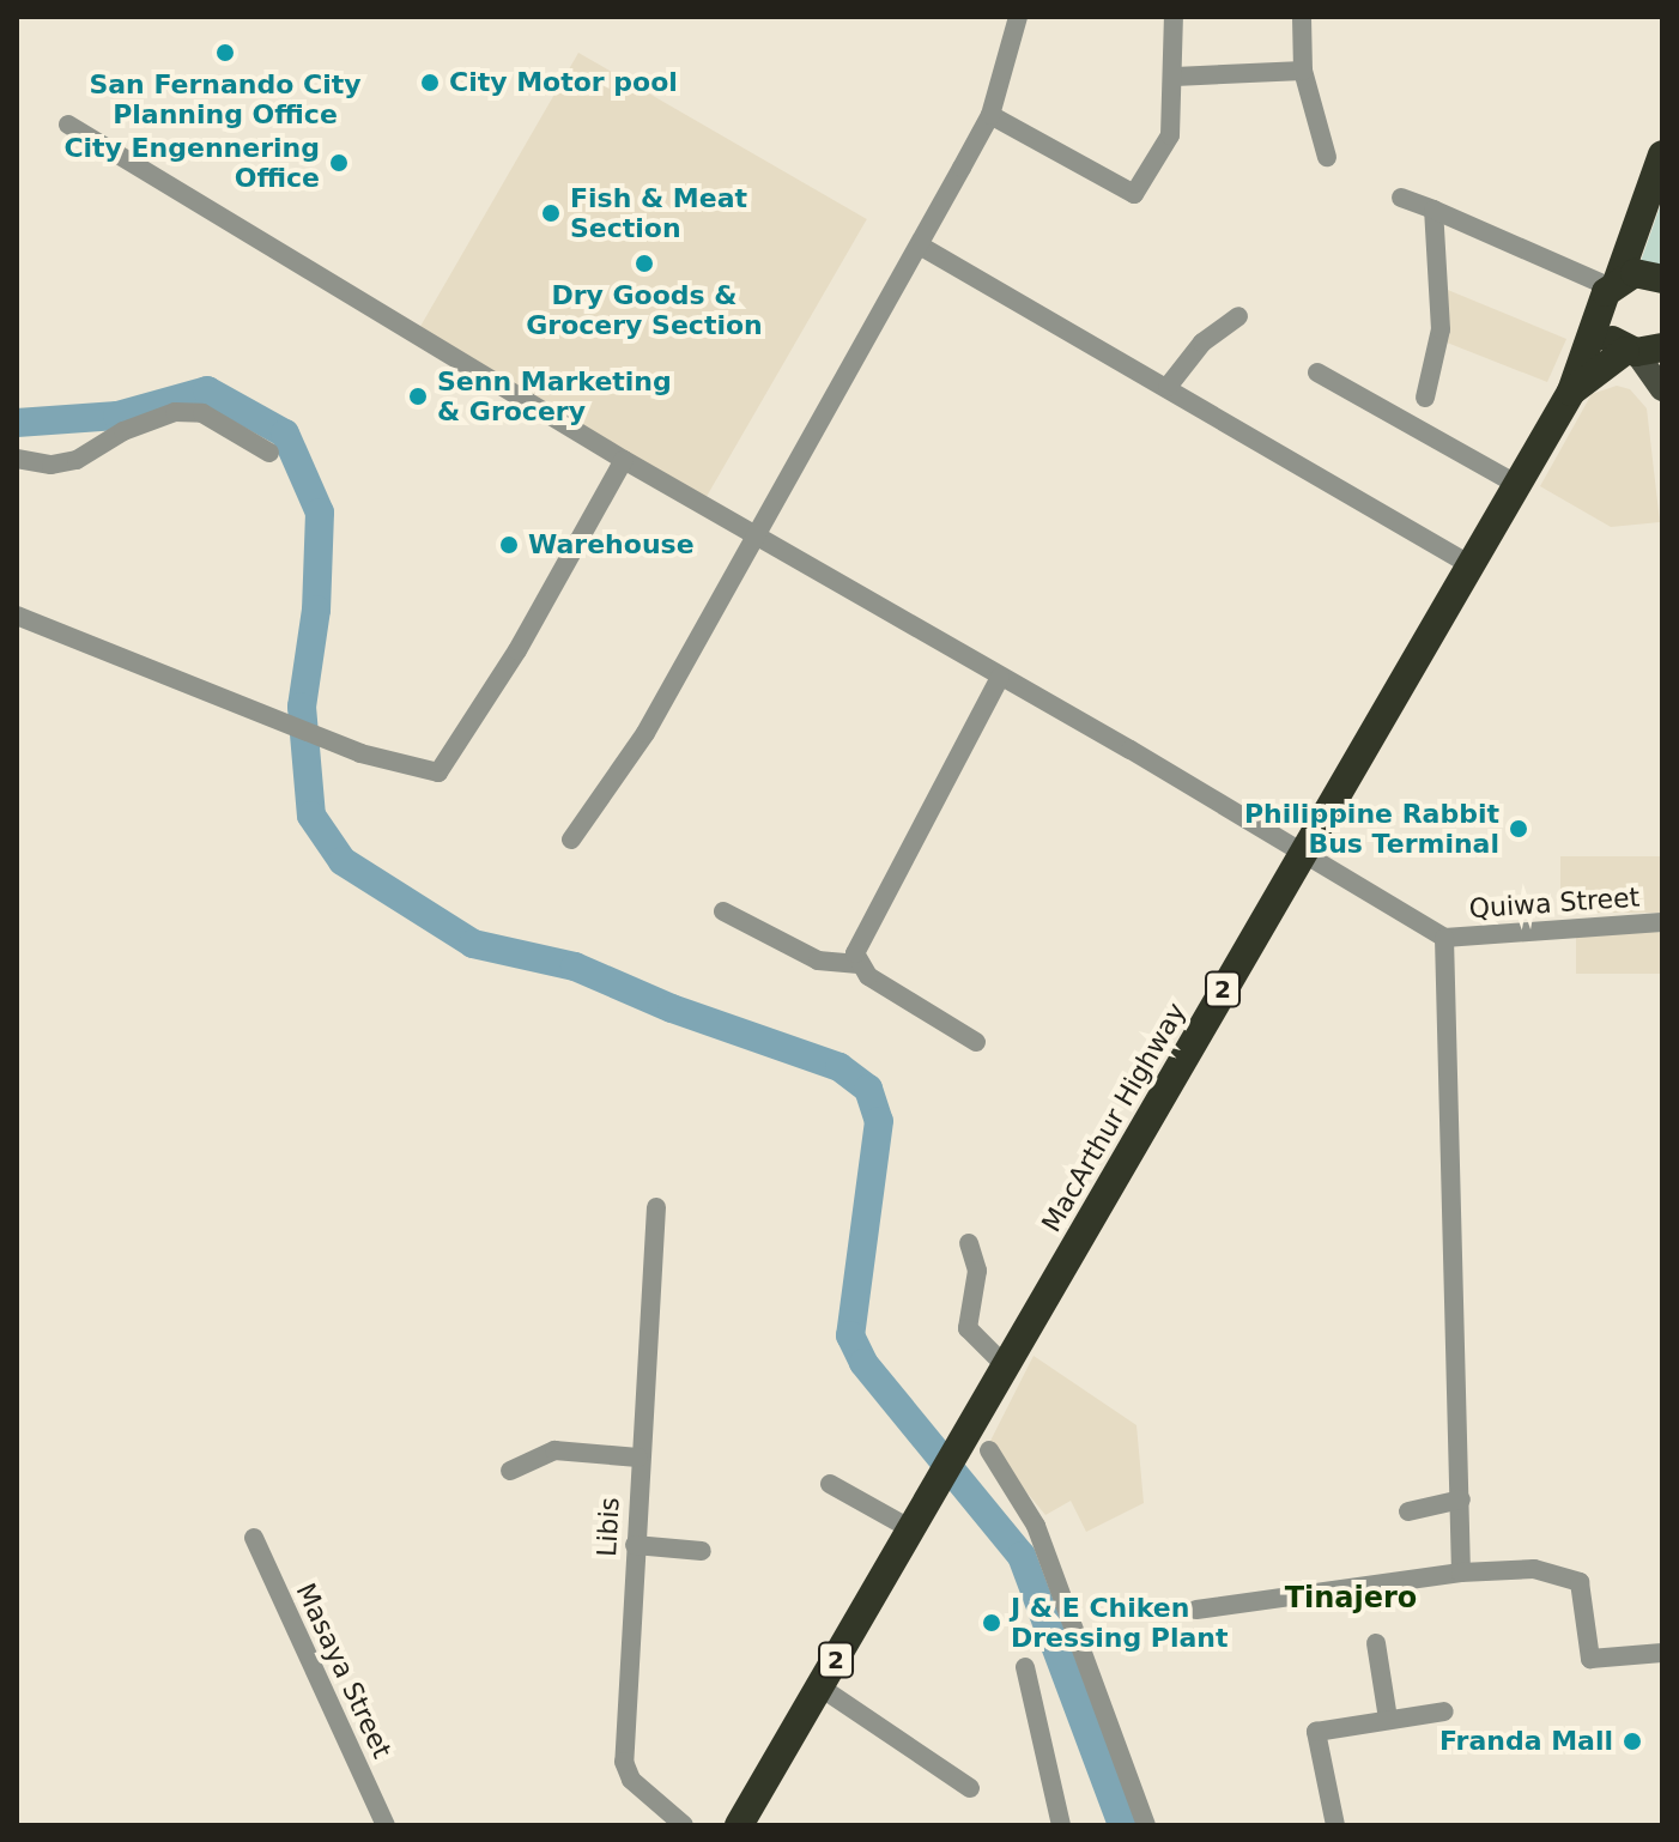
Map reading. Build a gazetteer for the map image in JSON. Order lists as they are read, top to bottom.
{
  "streets": {
    "highway": ["2", "MacArthur Highway"],
    "street": ["Quiwa Street", "Libis", "Masaya Street"]
  },
  "crossings": [
    ["Quiwa Street", "MacArthur Highway"]
  ],
  "districts": ["Tinajero"],
  "places": [
    "San Fernando City Planning Office",
    "City Motor pool",
    "City Engennering Office",
    "Fish & Meat Section",
    "Dry Goods & Grocery Section",
    "Senn Marketing & Grocery",
    "Warehouse",
    "Philippine Rabbit Bus Terminal",
    "J & E Chiken Dressing Plant",
    "Franda Mall"
  ]
}
